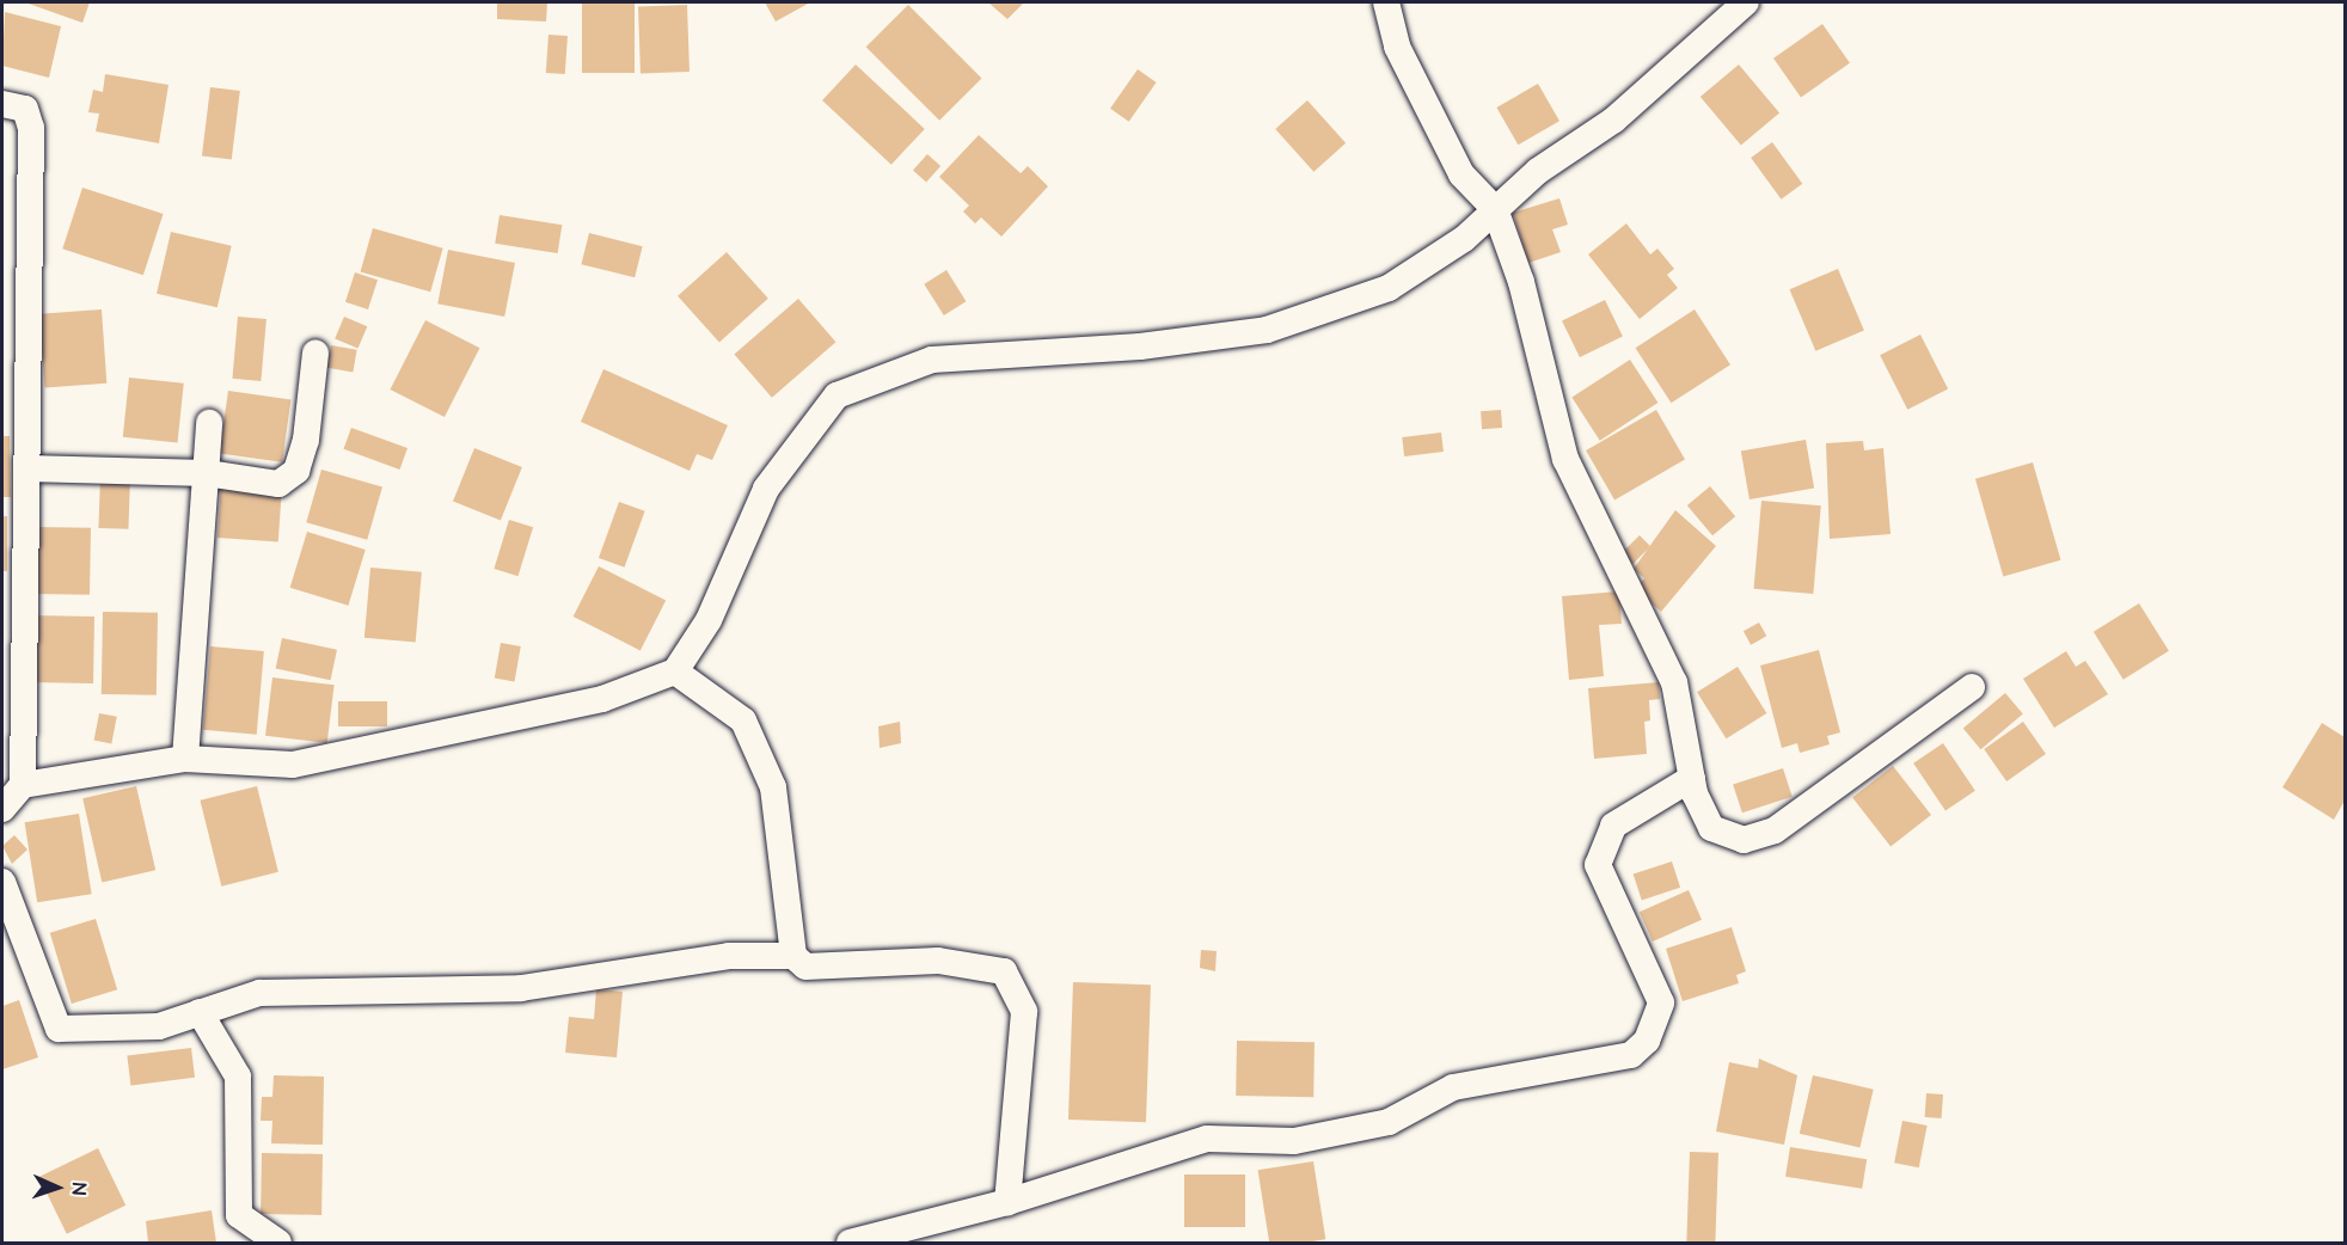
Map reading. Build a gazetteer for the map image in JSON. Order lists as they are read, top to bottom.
{
  "north": "right"
}
